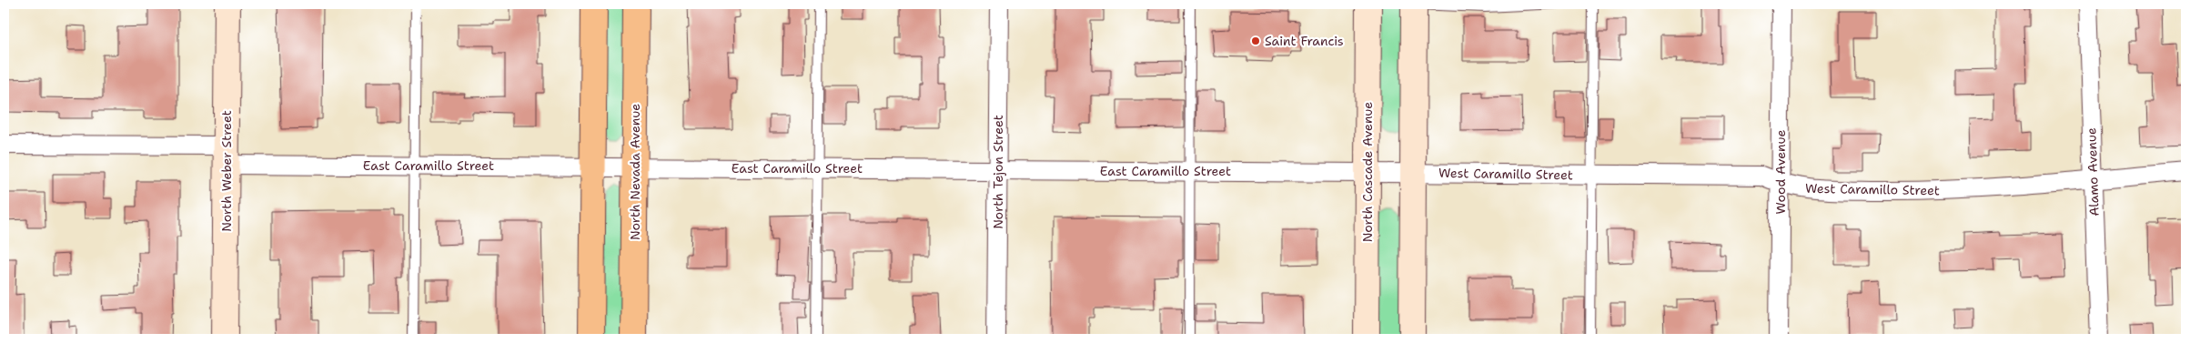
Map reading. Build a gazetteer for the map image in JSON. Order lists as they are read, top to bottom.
{
  "streets": {
    "main road": ["North Weber Street", "North Nevada Avenue", "North Cascade Avenue"],
    "street": [
      "East Caramillo Street",
      "North Tejon Street",
      "Wood Avenue",
      "Alamo Avenue",
      "West Caramillo Street"
    ]
  },
  "crossings": [
    ["East Caramillo Street", "North Weber Street"],
    ["East Caramillo Street", "North Nevada Avenue"],
    ["East Caramillo Street", "North Tejon Street"],
    ["East Caramillo Street", "North Cascade Avenue"],
    ["East Caramillo Street", "West Caramillo Street"],
    ["North Cascade Avenue", "West Caramillo Street"],
    ["Wood Avenue", "West Caramillo Street"],
    ["Alamo Avenue", "West Caramillo Street"]
  ],
  "places": ["Saint Francis"]
}
